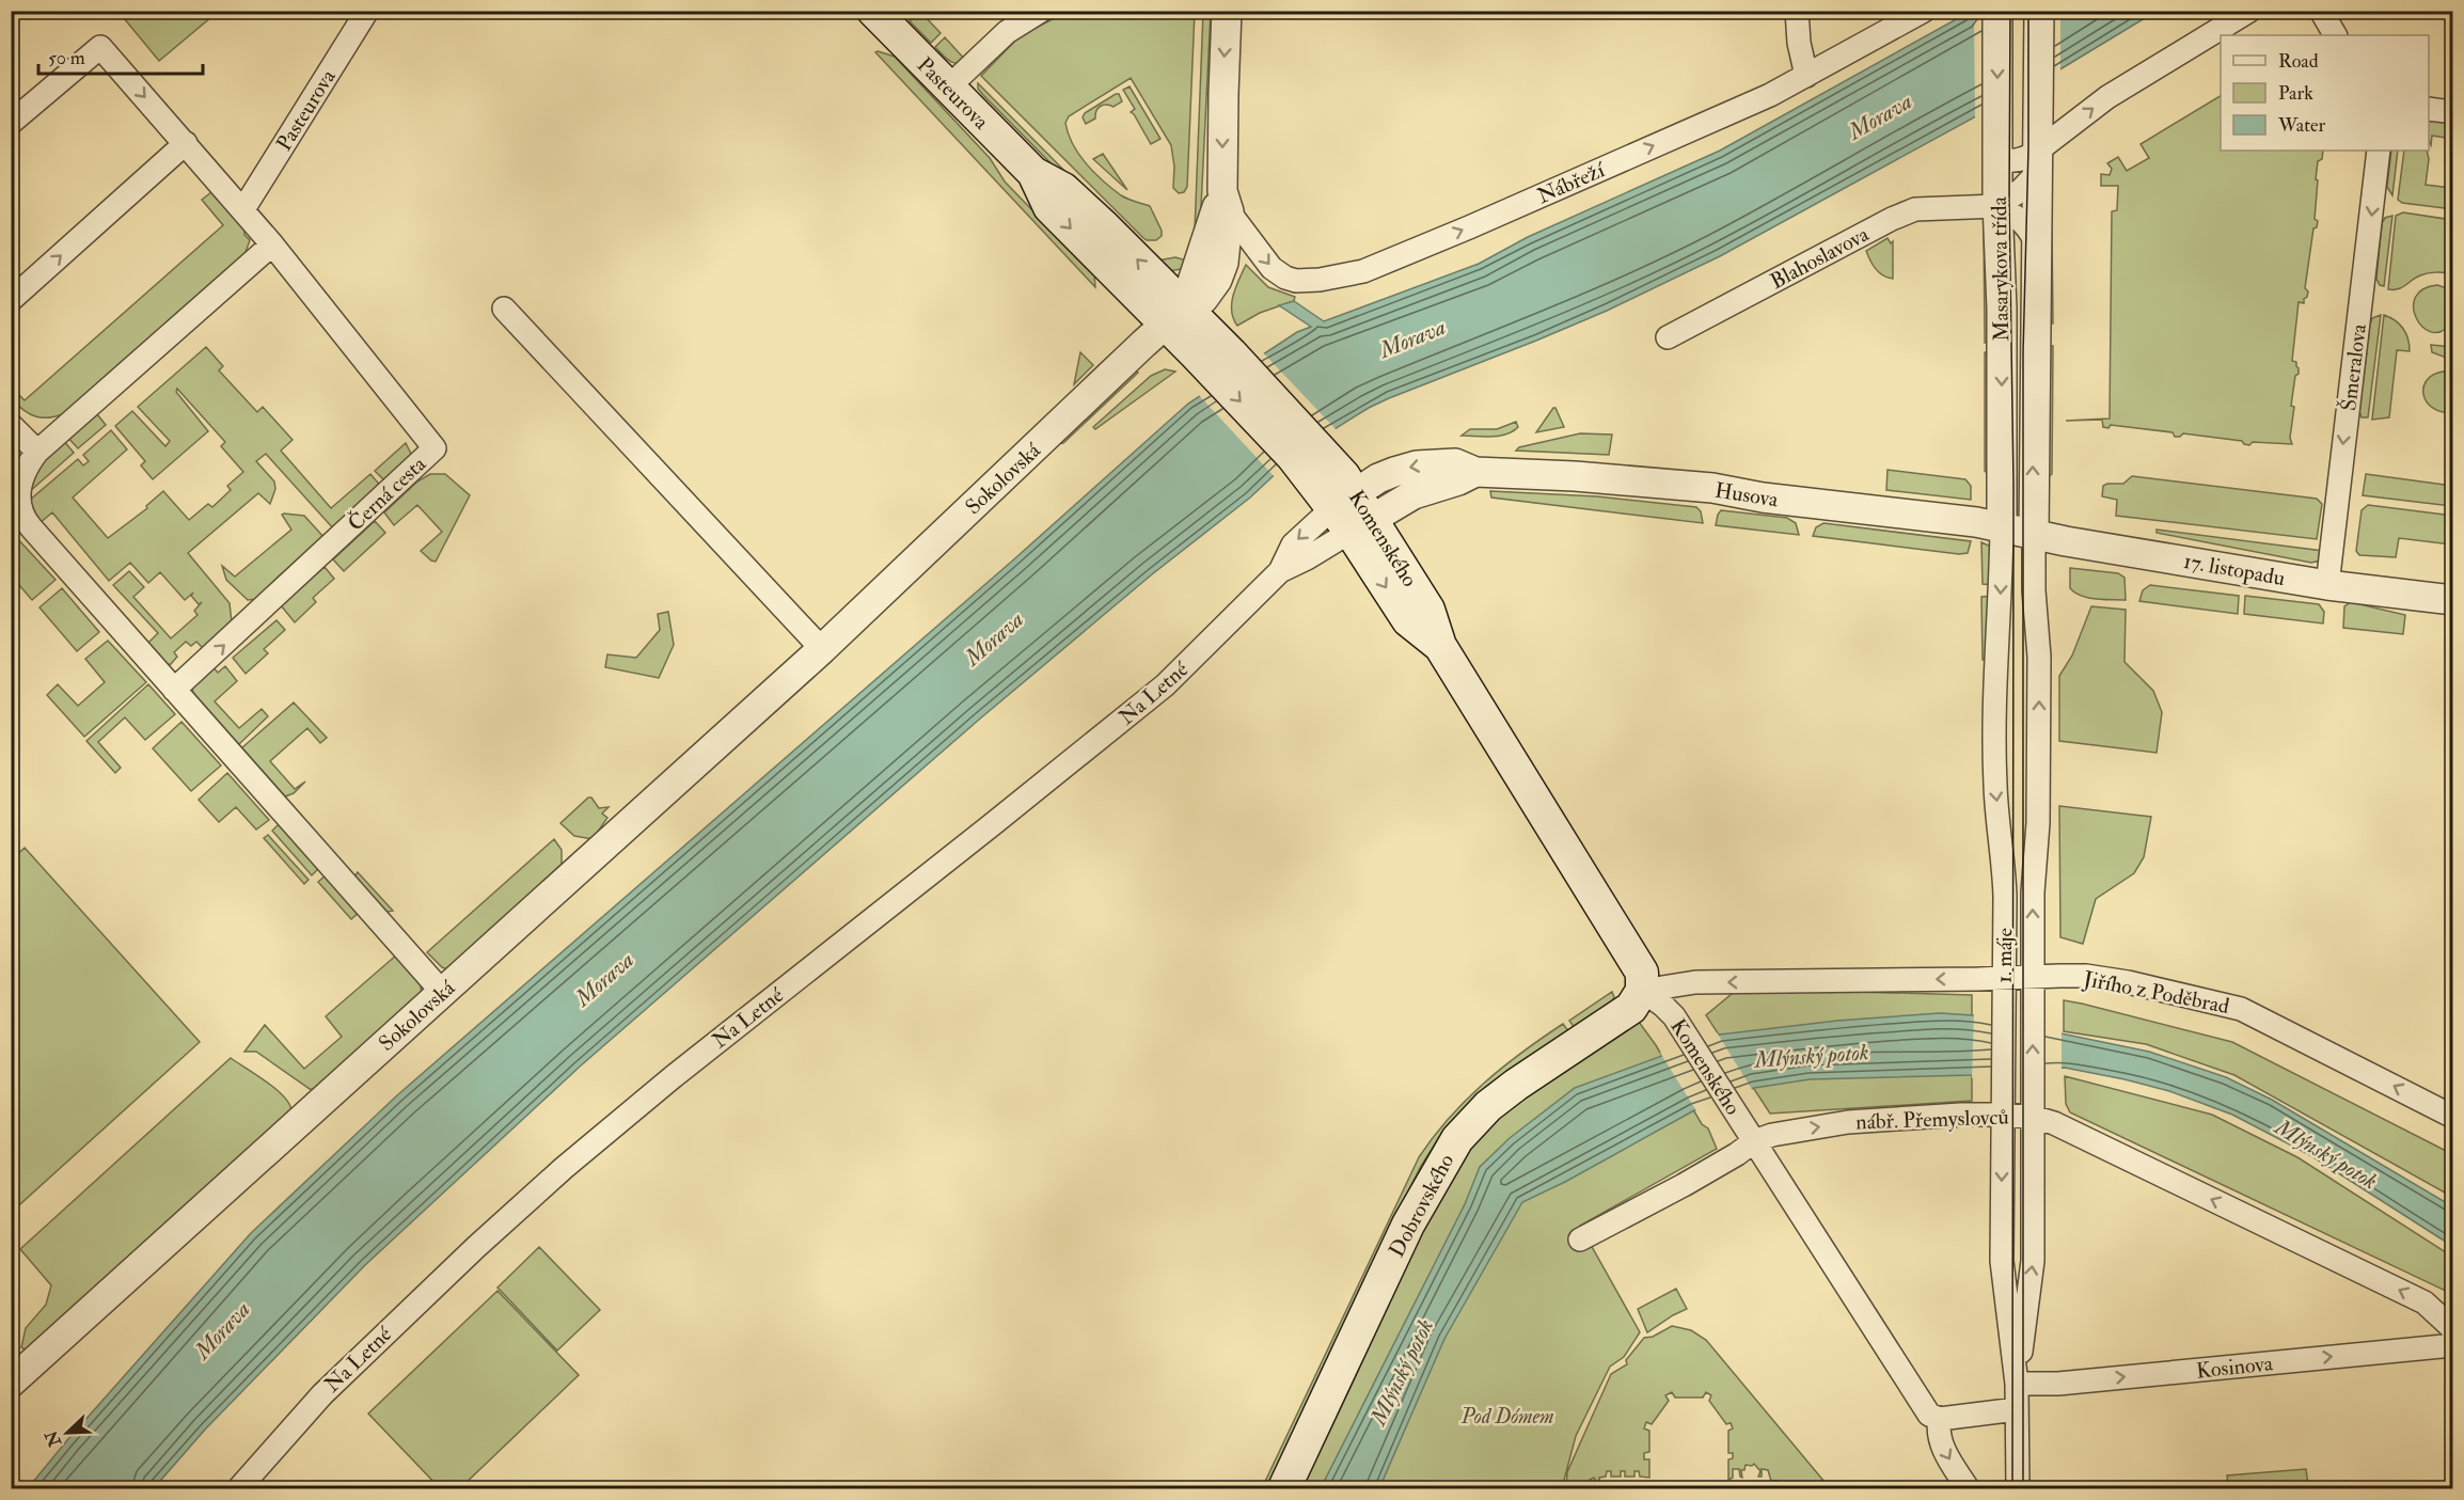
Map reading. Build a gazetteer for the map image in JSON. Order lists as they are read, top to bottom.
{
  "streets": {
    "main road": ["Pasteurova", "Komenského", "Dobrovského"],
    "street": [
      "Nábřeží",
      "Blahoslavova",
      "Masarykova třída",
      "Šmeralova",
      "Sokolovská",
      "Černá cesta",
      "Husova",
      "17. listopadu",
      "Na Letné",
      "1. máje",
      "Jiřího z Poděbrad",
      "nábř. Přemyslovců",
      "Kosinova"
    ]
  },
  "crossings": [
    ["Pasteurova", "Sokolovská"],
    ["Pasteurova", "Černá cesta"],
    ["Pasteurova", "Komenského"],
    ["Blahoslavova", "Masarykova třída"],
    ["Masarykova třída", "Husova"],
    ["Masarykova třída", "17. listopadu"],
    ["Masarykova třída", "1. máje"],
    ["Šmeralova", "17. listopadu"],
    ["Husova", "Komenského"],
    ["Husova", "17. listopadu"],
    ["Husova", "Na Letné"],
    ["Husova", "1. máje"],
    ["Komenského", "Na Letné"],
    ["Komenského", "Jiřího z Poděbrad"],
    ["Komenského", "nábř. Přemyslovců"],
    ["Komenského", "Dobrovského"],
    ["17. listopadu", "1. máje"],
    ["1. máje", "Jiřího z Poděbrad"],
    ["1. máje", "nábř. Přemyslovců"],
    ["1. máje", "Kosinova"],
    ["Jiřího z Poděbrad", "Dobrovského"]
  ],
  "one_way": [
    "Nábřeží",
    "Šmeralova",
    "Jiřího z Poděbrad",
    "Kosinova"
  ],
  "water": ["Morava", "Mlýnský potok"],
  "parks": ["Pod Dómem"],
  "legend": ["Road", "Park", "Water"],
  "scale_bar": "50 m",
  "north": "bottom left"
}
